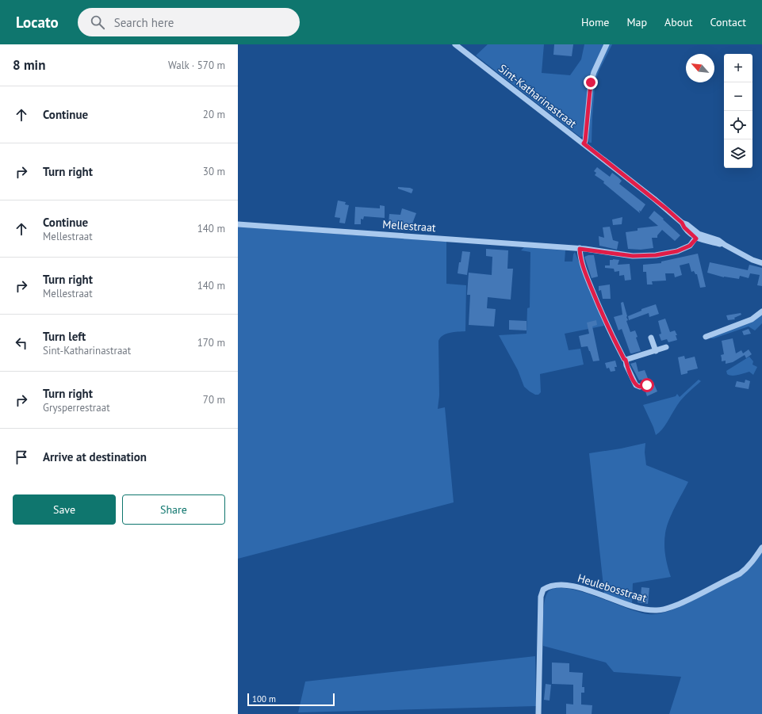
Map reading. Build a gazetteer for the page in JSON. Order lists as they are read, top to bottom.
{
  "streets": {
    "street": ["Sint-Katharinastraat", "Mellestraat", "Heulebosstraat"]
  },
  "crossings": [
    ["Sint-Katharinastraat", "Mellestraat"]
  ],
  "scale_bar": "100 m",
  "north": "top left",
  "page": {
    "header": "Locato",
    "search": "Search here",
    "nav": [
      "Home",
      "Map",
      "About",
      "Contact"
    ],
    "heading": ["8 min", "Walk · 570 m"],
    "map_buttons": ["+", "−"],
    "list": [
      ["Continue", "20 m"],
      ["Turn right", "30 m"],
      ["Continue", "Mellestraat", "140 m"],
      ["Turn right", "Mellestraat", "140 m"],
      ["Turn left", "Sint-Katharinastraat", "170 m"],
      ["Turn right", "Grysperrestraat", "70 m"],
      "Arrive at destination"
    ],
    "buttons": ["Save", "Share"],
    "scale": "100 m"
  }
}
